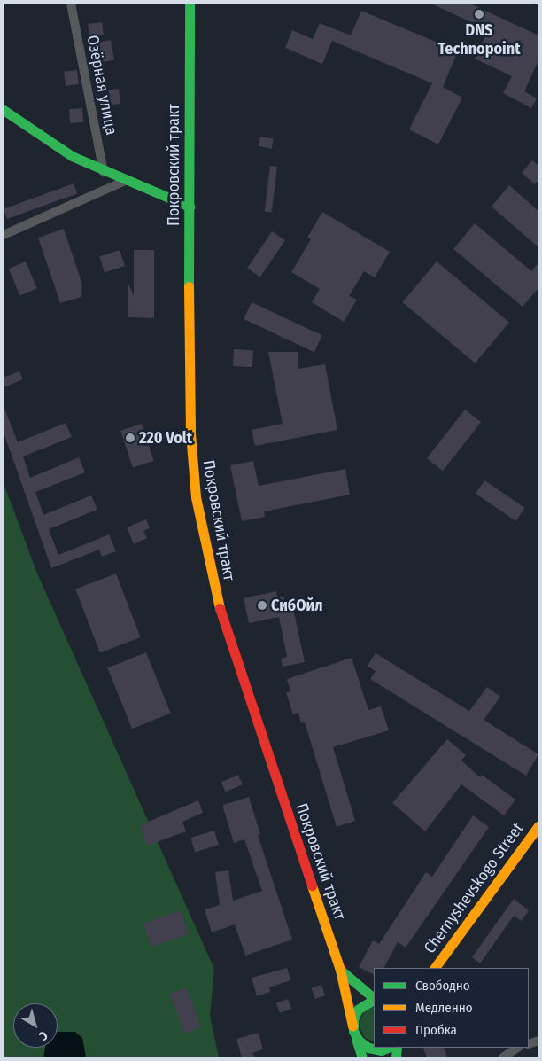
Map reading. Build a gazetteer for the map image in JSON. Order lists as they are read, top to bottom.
{
  "streets": {
    "main road": ["Покровский тракт", "Chernyshevskogo Street"],
    "street": ["Озёрная улица"]
  },
  "places": ["DNS Technopoint", "220 Volt", "СибОйл"],
  "legend": ["Свободно", "Медленно", "Пробка"],
  "north": "bottom right"
}
